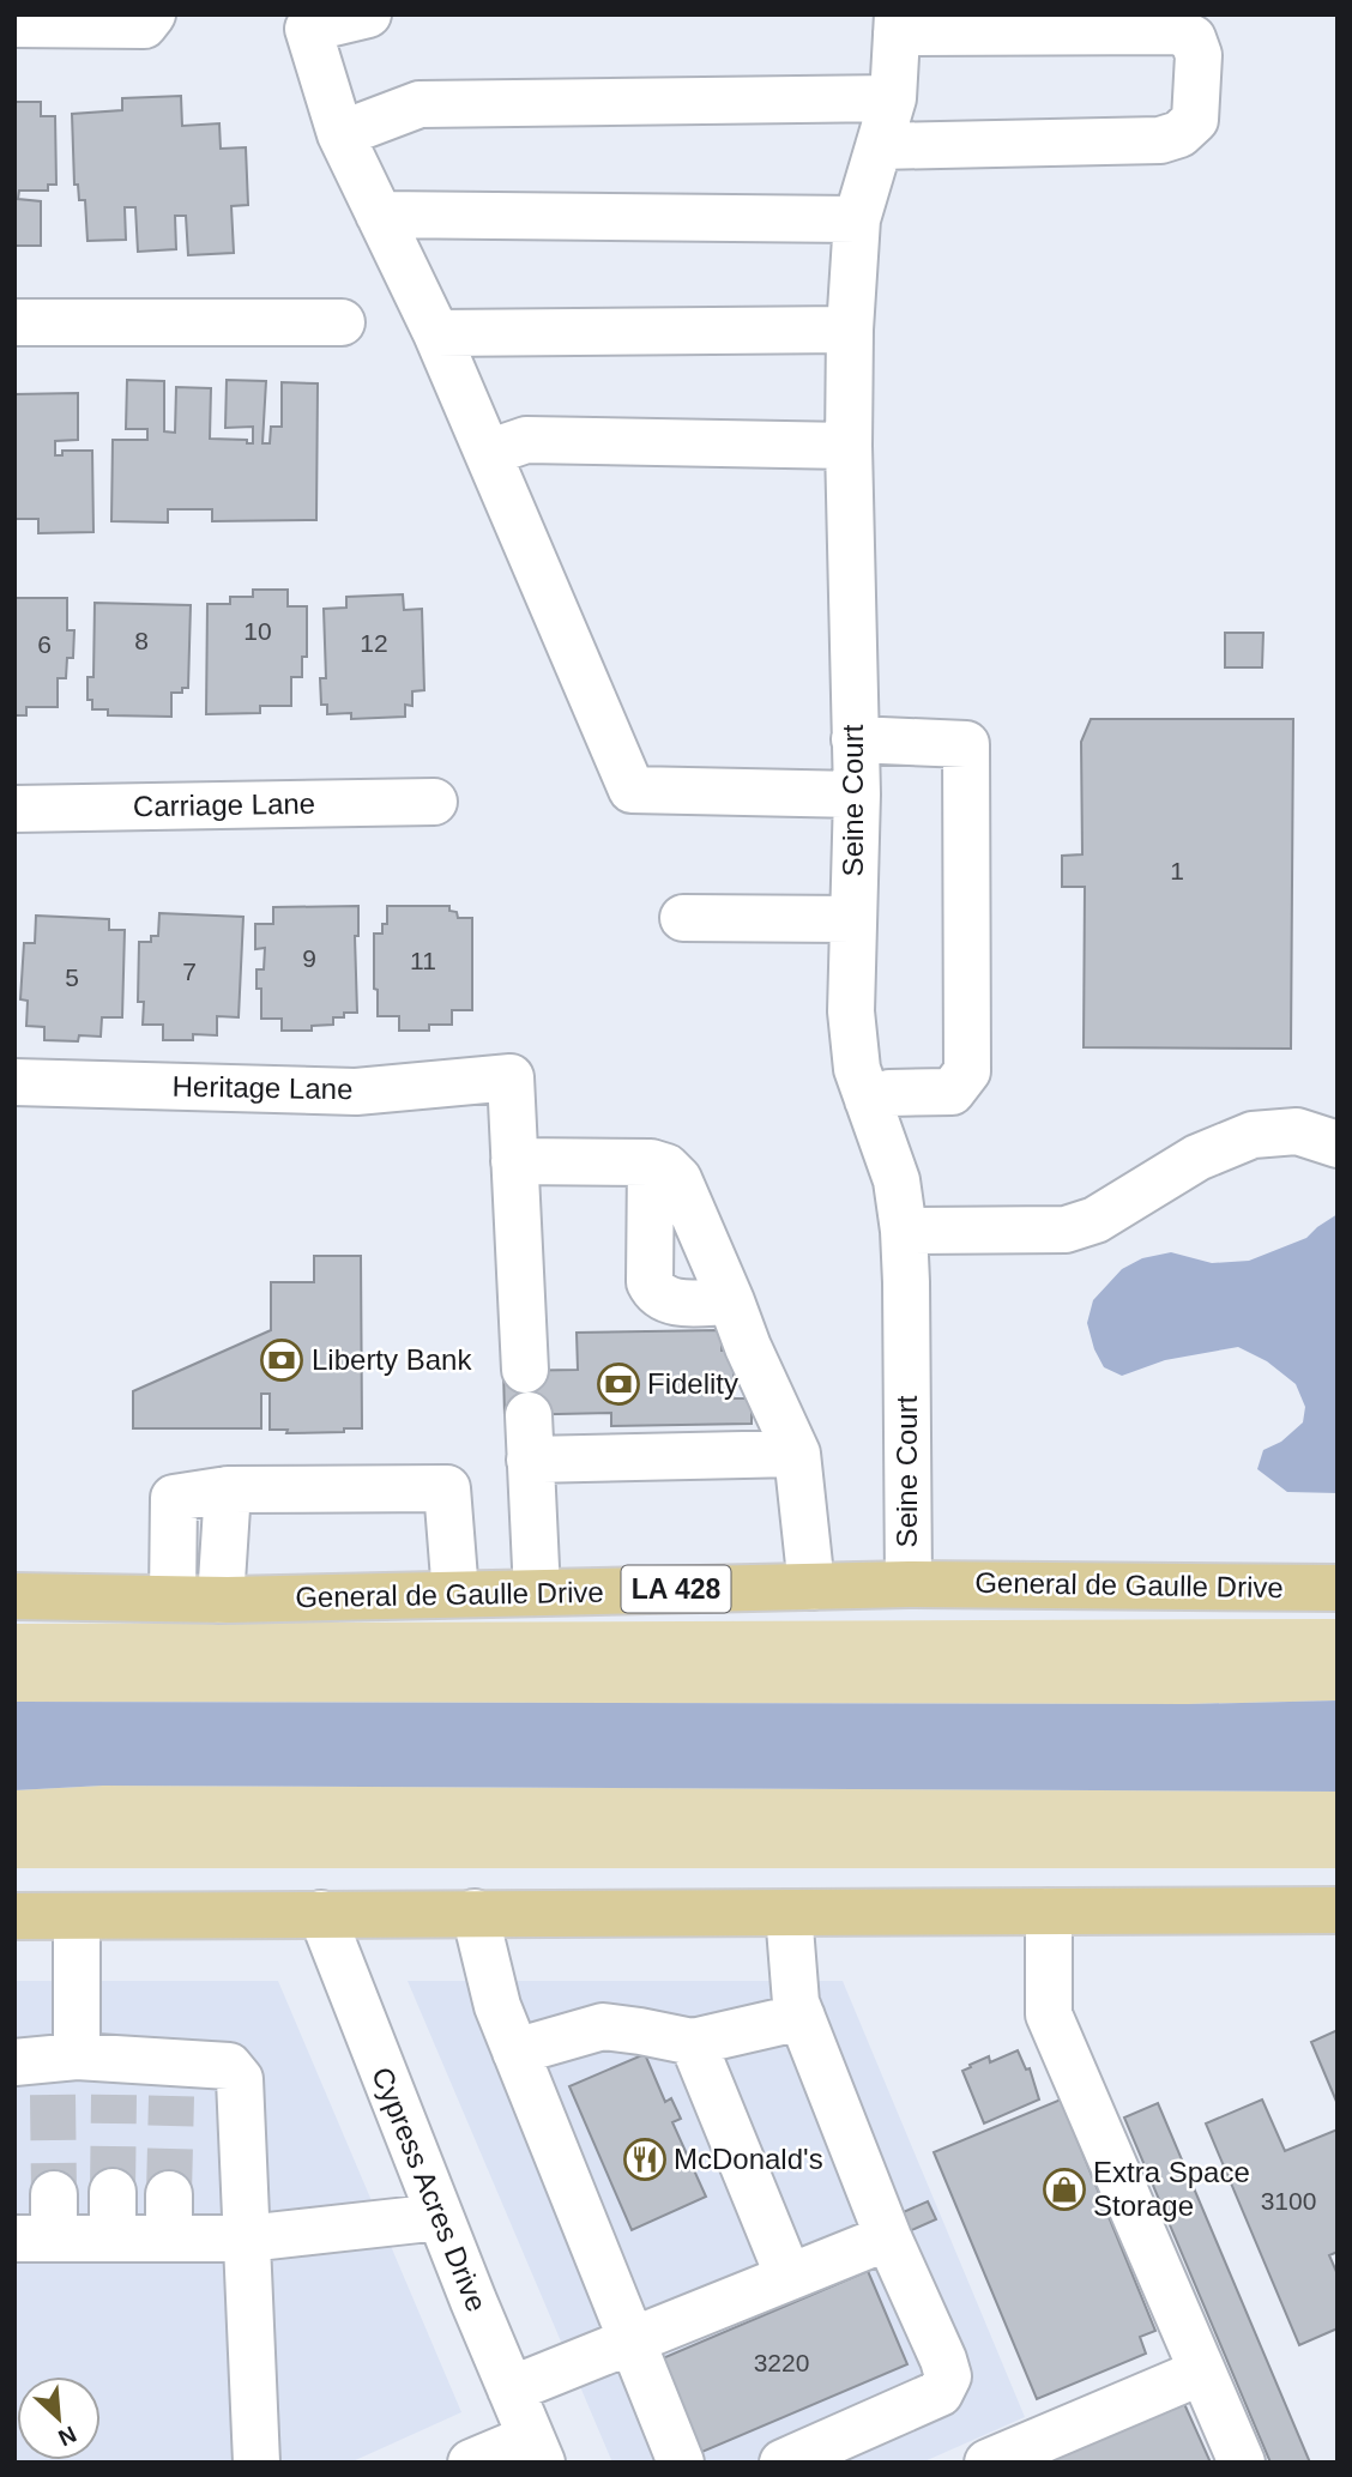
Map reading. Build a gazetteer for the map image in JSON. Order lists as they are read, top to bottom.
{
  "streets": {
    "main road": ["General de Gaulle Drive", "LA 428"],
    "street": [
      "Seine Court",
      "Carriage Lane",
      "Heritage Lane",
      "Cypress Acres Drive"
    ]
  },
  "crossings": [
    ["Seine Court", "General de Gaulle Drive"]
  ],
  "places": {
    "bank": ["Liberty Bank", "Fidelity"],
    "restaurant": ["McDonald's"],
    "shop": ["Extra Space Storage"]
  },
  "house_numbers": [
    "10",
    "8",
    "12",
    "6",
    "1",
    "9",
    "11",
    "7",
    "5",
    "3100",
    "3220"
  ],
  "north": "bottom right"
}
